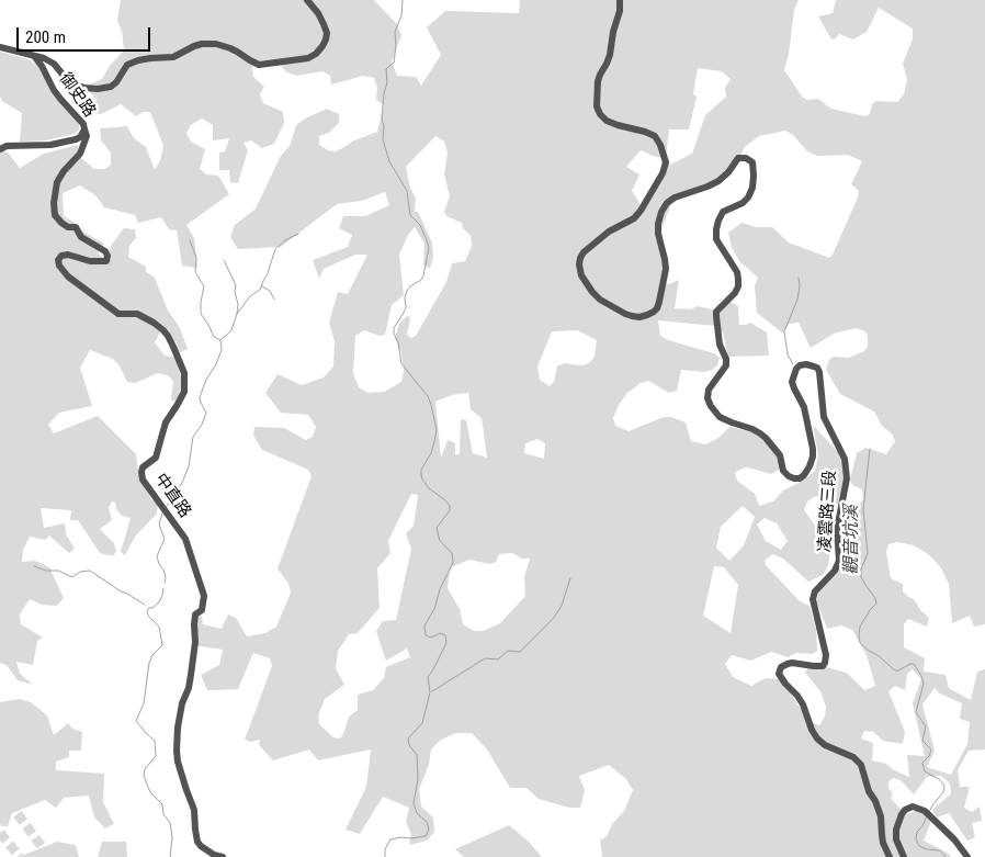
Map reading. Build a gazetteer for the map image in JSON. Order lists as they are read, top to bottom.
{
  "streets": {
    "street": ["御史路", "中直路", "凌雲路三段"]
  },
  "crossings": [
    ["御史路", "中直路"]
  ],
  "water": ["觀音坑溪"],
  "scale_bar": "200 m"
}
